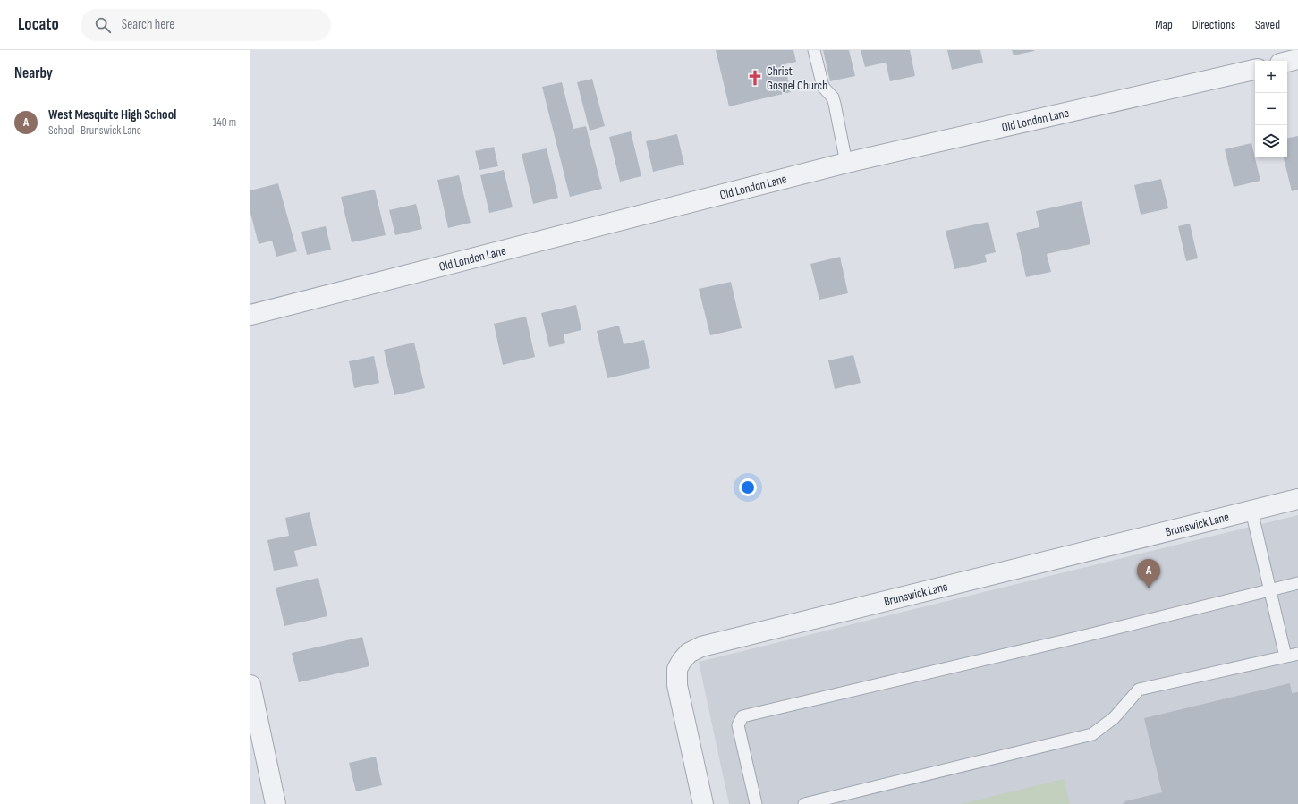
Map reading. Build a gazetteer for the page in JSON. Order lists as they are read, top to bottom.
{
  "streets": {
    "street": ["Old London Lane", "Brunswick Lane"]
  },
  "places": {
    "church": ["Christ Gospel Church"]
  },
  "page": {
    "header": "Locato",
    "search": "Search here",
    "nav": ["Map", "Directions", "Saved"],
    "heading": "Nearby",
    "map_buttons": ["+", "−"],
    "list": [
      {
        "mark": "A",
        "name": "West Mesquite High School",
        "note": "School · Brunswick Lane",
        "value": "140 m"
      }
    ],
    "pins": "A"
  }
}
